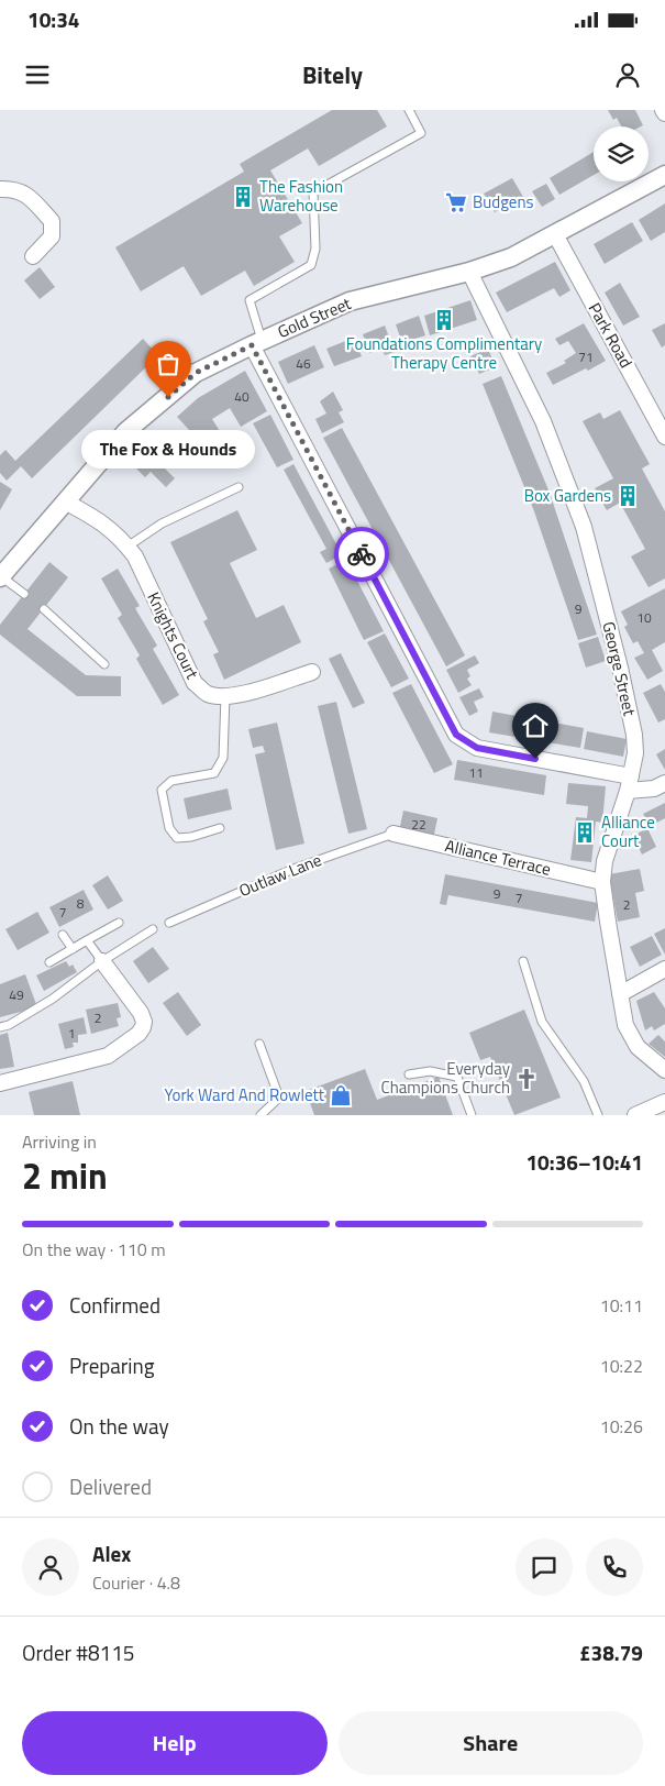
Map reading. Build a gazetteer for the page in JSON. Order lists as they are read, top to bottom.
{
  "streets": {
    "street": [
      "Gold Street",
      "Park Road",
      "Knights Court",
      "George Street",
      "Alliance Terrace"
    ],
    "lane": ["Outlaw Lane"]
  },
  "crossings": [
    ["Gold Street", "Park Road"],
    ["Gold Street", "Knights Court"],
    ["Gold Street", "George Street"],
    ["George Street", "Alliance Terrace"],
    ["Alliance Terrace", "Outlaw Lane"]
  ],
  "places": {
    "building": [
      "The Fashion Warehouse",
      "Foundations Complimentary Therapy Centre",
      "Box Gardens",
      "Alliance Court"
    ],
    "supermarket": ["Budgens"],
    "other": ["The Fox & Hounds"],
    "church": ["Everyday Champions Church"],
    "shop": ["York Ward And Rowlett"]
  },
  "house_numbers": [
    "71",
    "46",
    "40",
    "9",
    "10",
    "11",
    "22",
    "9",
    "7",
    "8",
    "2",
    "7",
    "49",
    "2",
    "1"
  ],
  "page": {
    "status": "10:34",
    "header": "Bitely",
    "bubble": "The Fox & Hounds",
    "heading": ["2 min", "Arriving in", "10:36–10:41"],
    "panel": [
      "Alex",
      "Courier · 4.8",
      "Order #8115",
      "£38.79"
    ],
    "bar": "On the way · 110 m",
    "list": [
      ["Confirmed", "10:11"],
      ["Preparing", "10:22"],
      ["On the way", "10:26"],
      "Delivered"
    ],
    "buttons": ["Help", "Share"]
  }
}
